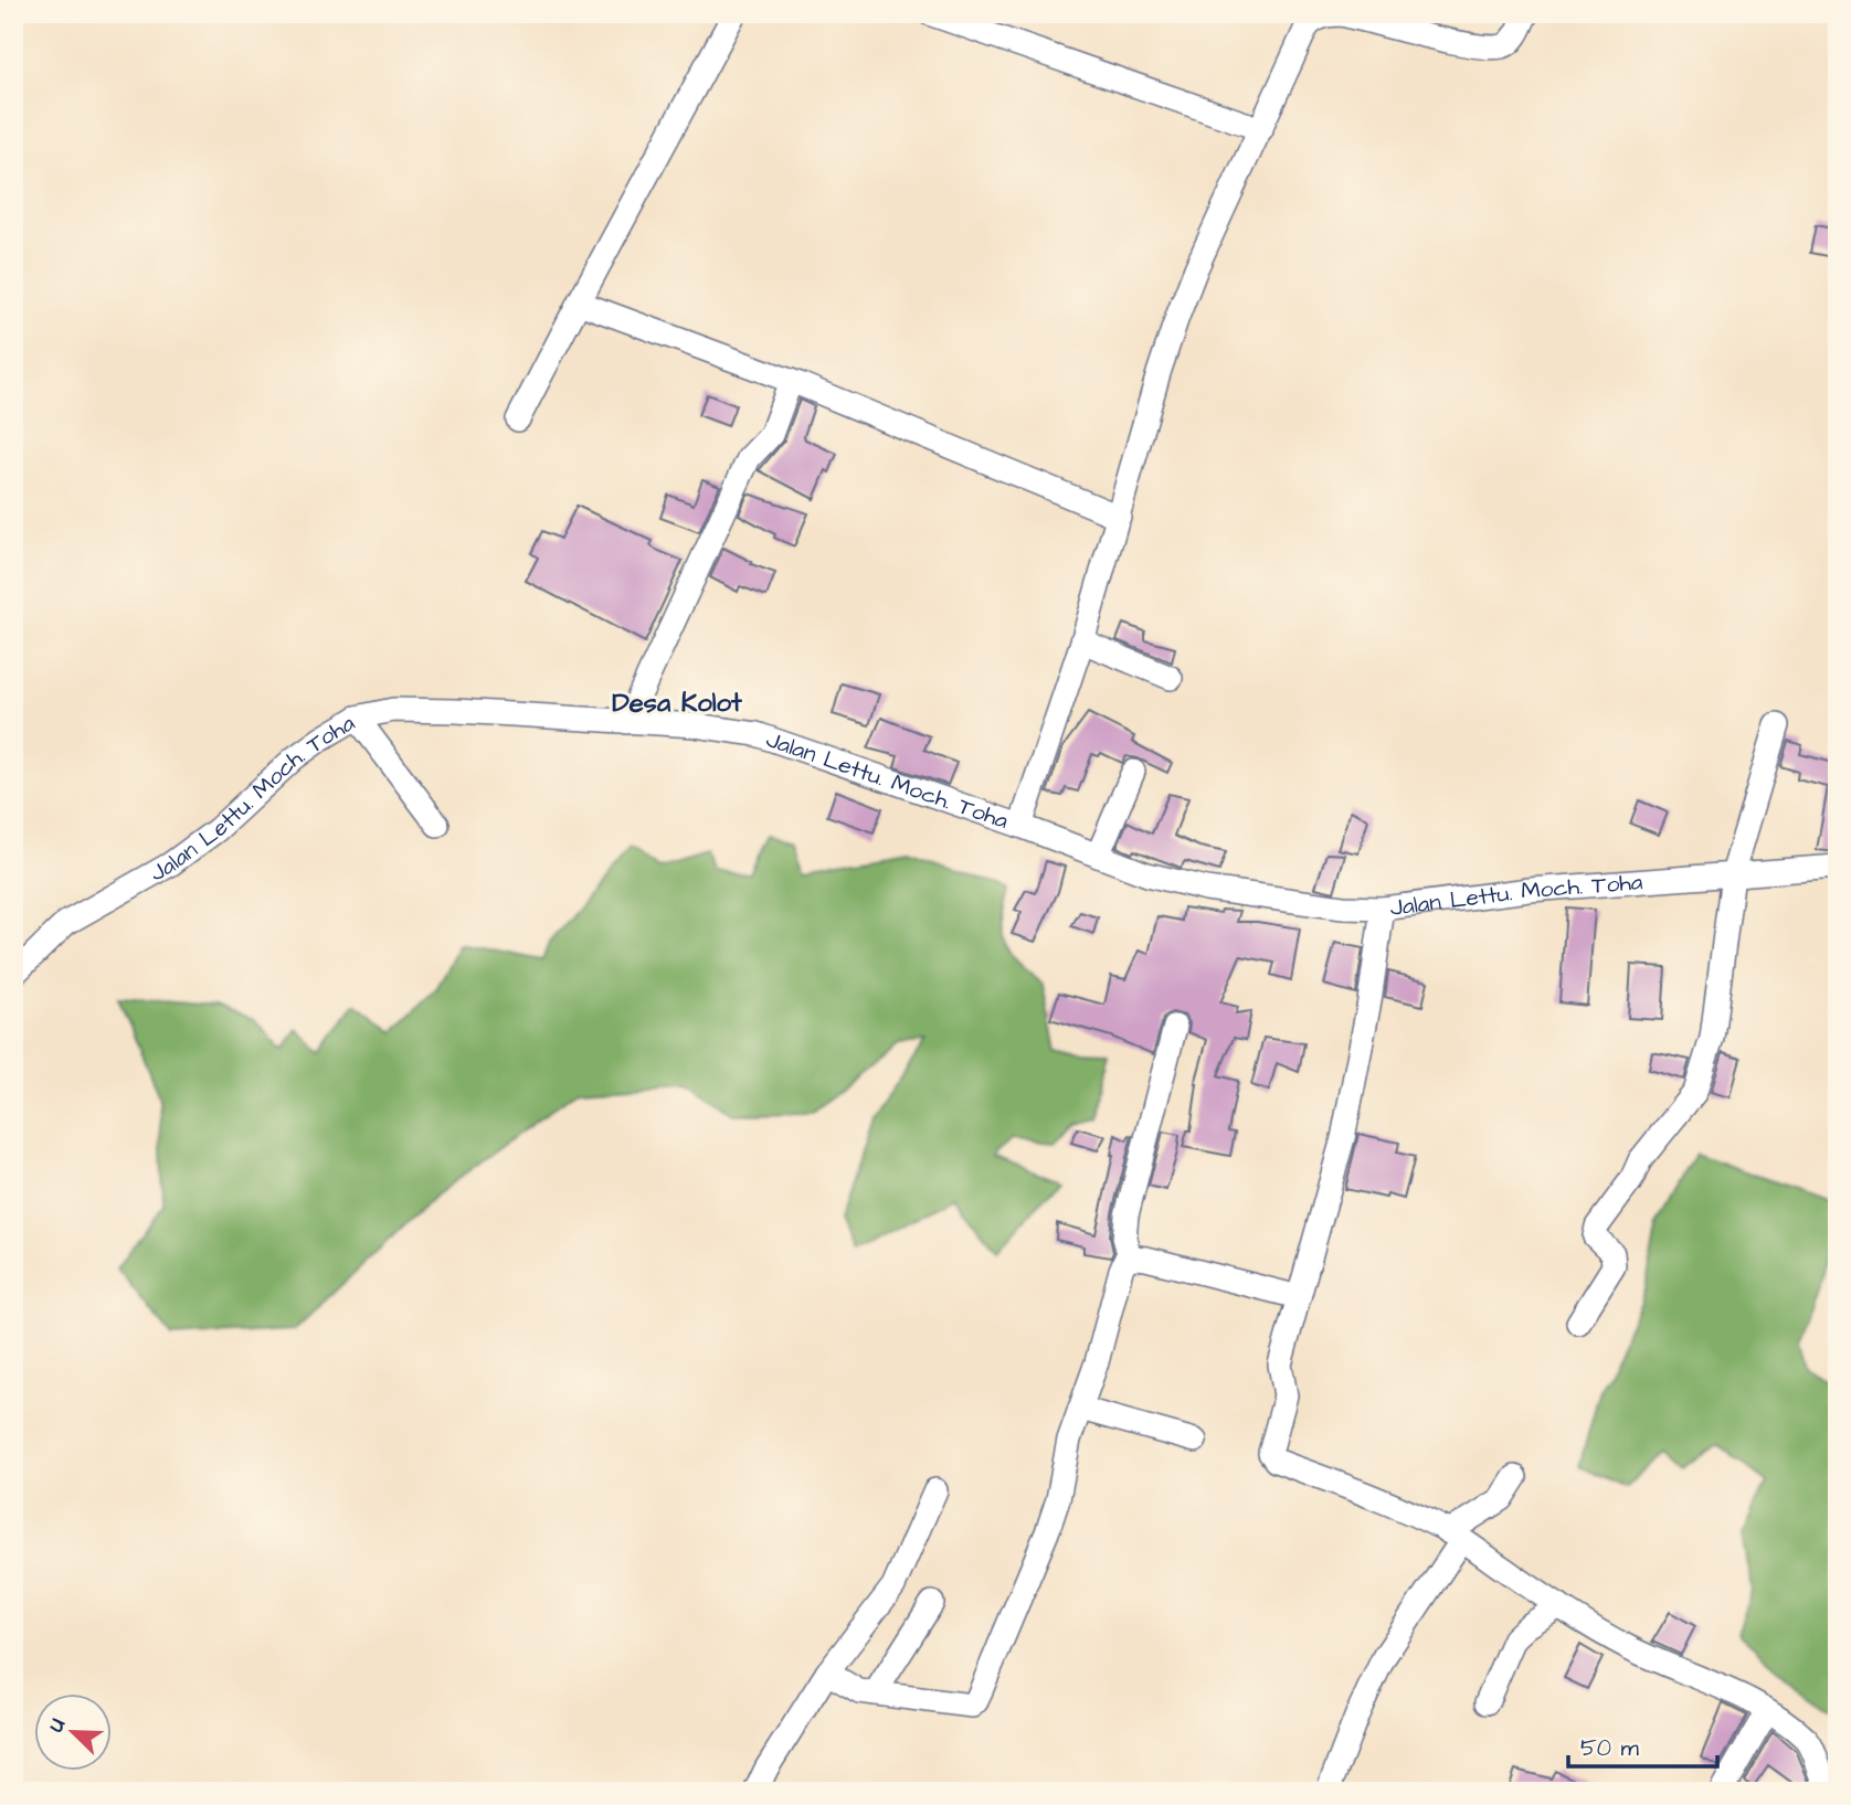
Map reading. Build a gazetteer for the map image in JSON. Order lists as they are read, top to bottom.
{
  "streets": {
    "street": ["Jalan Lettu. Moch. Toha"]
  },
  "districts": ["Desa Kolot"],
  "scale_bar": "50 m",
  "north": "top left"
}
